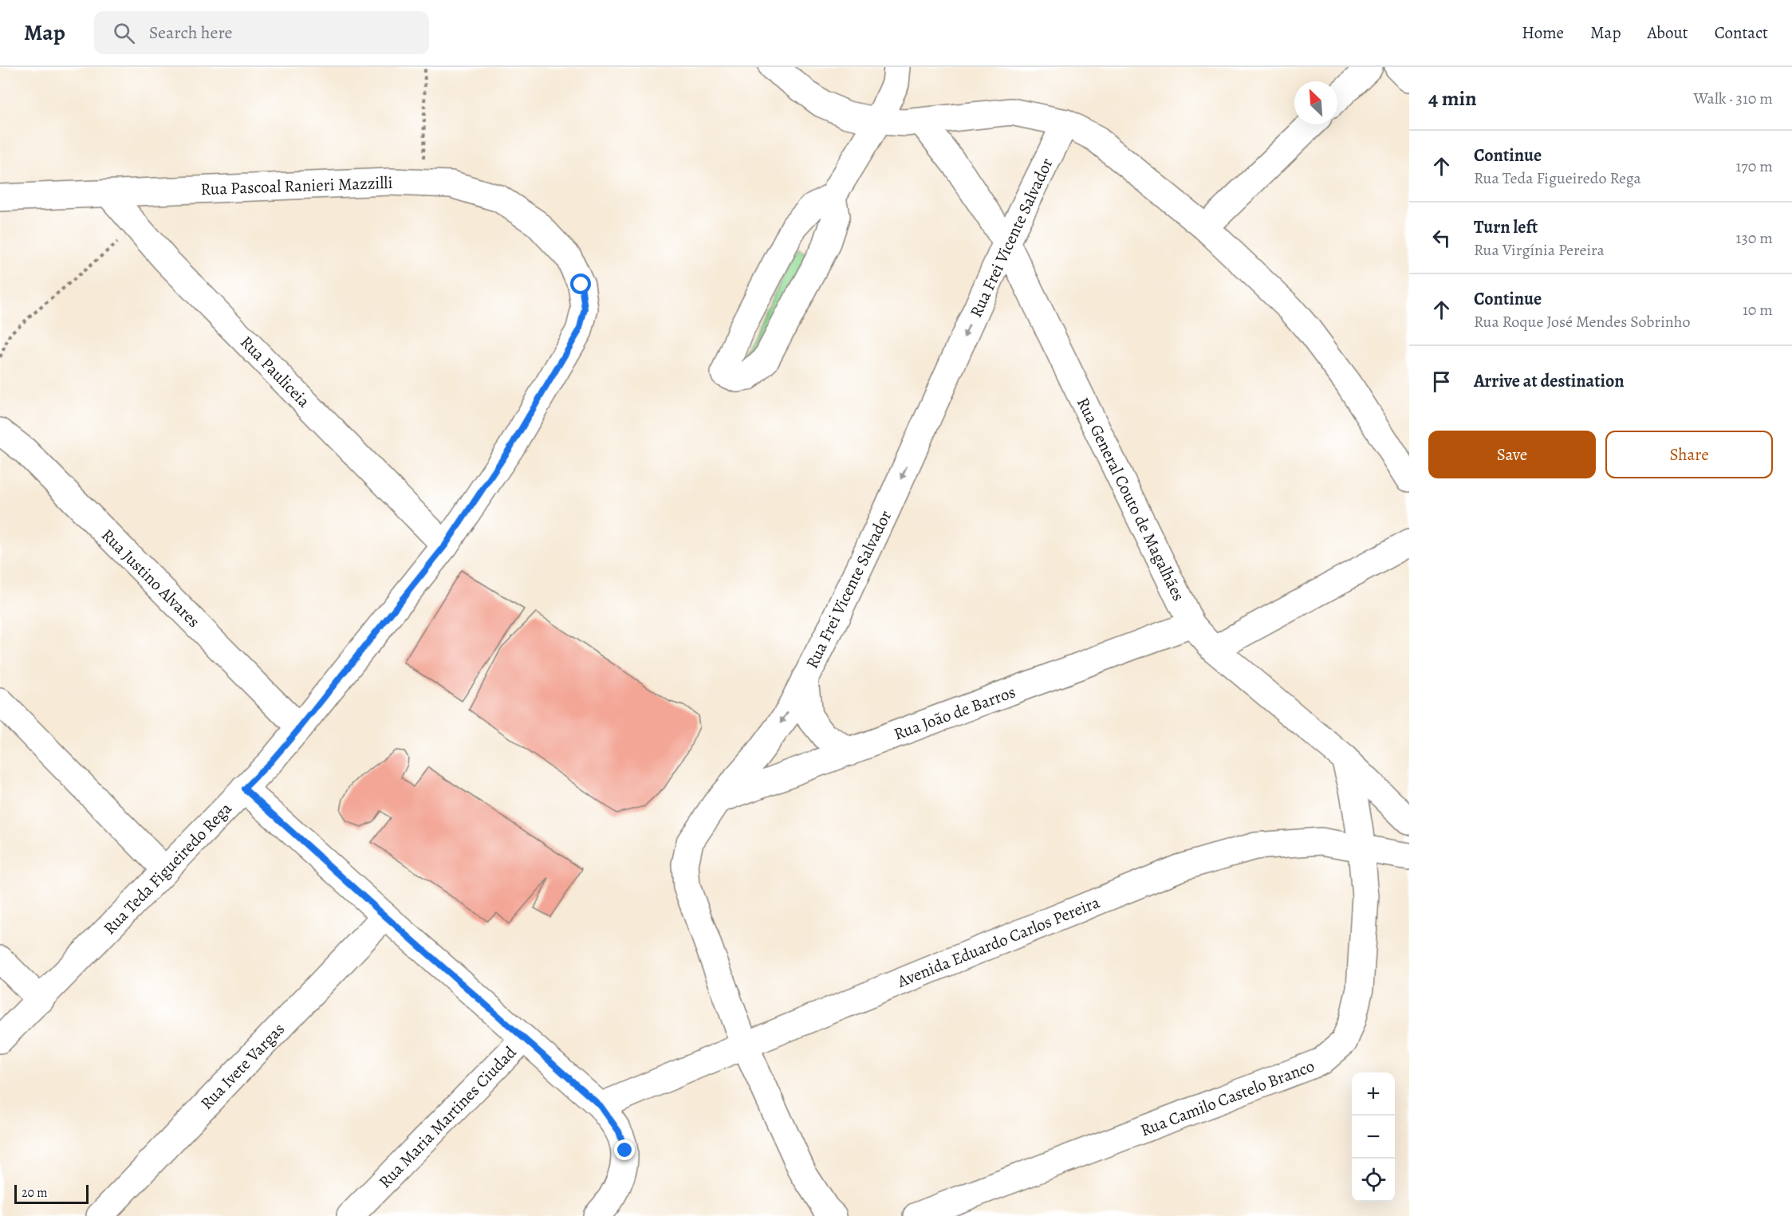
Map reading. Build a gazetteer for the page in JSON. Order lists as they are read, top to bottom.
{
  "streets": {
    "street": [
      "Rua Pascoal Ranieri Mazzilli",
      "Rua Frei Vicente Salvador",
      "Rua Pauliceia",
      "Rua General Couto de Magalhães",
      "Rua Justino Alvares",
      "Rua João de Barros",
      "Rua Teda Figueiredo Rega",
      "Avenida Eduardo Carlos Pereira",
      "Rua Ivete Vargas",
      "Rua Camilo Castelo Branco",
      "Rua Maria Martines Ciudad"
    ]
  },
  "crossings": [
    ["Rua Pascoal Ranieri Mazzilli", "Rua Pauliceia"],
    ["Rua Pascoal Ranieri Mazzilli", "Rua Teda Figueiredo Rega"],
    ["Rua Frei Vicente Salvador", "Rua General Couto de Magalhães"],
    ["Rua Frei Vicente Salvador", "Rua João de Barros"],
    ["Rua Frei Vicente Salvador", "Avenida Eduardo Carlos Pereira"],
    ["Rua Pauliceia", "Rua Teda Figueiredo Rega"],
    ["Rua General Couto de Magalhães", "Rua João de Barros"],
    ["Rua General Couto de Magalhães", "Rua Camilo Castelo Branco"],
    ["Rua Justino Alvares", "Rua Teda Figueiredo Rega"],
    ["Avenida Eduardo Carlos Pereira", "Rua Camilo Castelo Branco"]
  ],
  "one_way": ["Rua Frei Vicente Salvador"],
  "scale_bar": "20 m",
  "north": "top left",
  "page": {
    "header": "Map",
    "search": "Search here",
    "nav": [
      "Home",
      "Map",
      "About",
      "Contact"
    ],
    "heading": ["4 min", "Walk · 310 m"],
    "list": [
      ["Continue", "Rua Teda Figueiredo Rega", "170 m"],
      ["Turn left", "Rua Virgínia Pereira", "130 m"],
      ["Continue", "Rua Roque José Mendes Sobrinho", "10 m"],
      "Arrive at destination"
    ],
    "buttons": ["Save", "Share"],
    "map_buttons": ["+", "−"],
    "scale": "20 m"
  }
}
